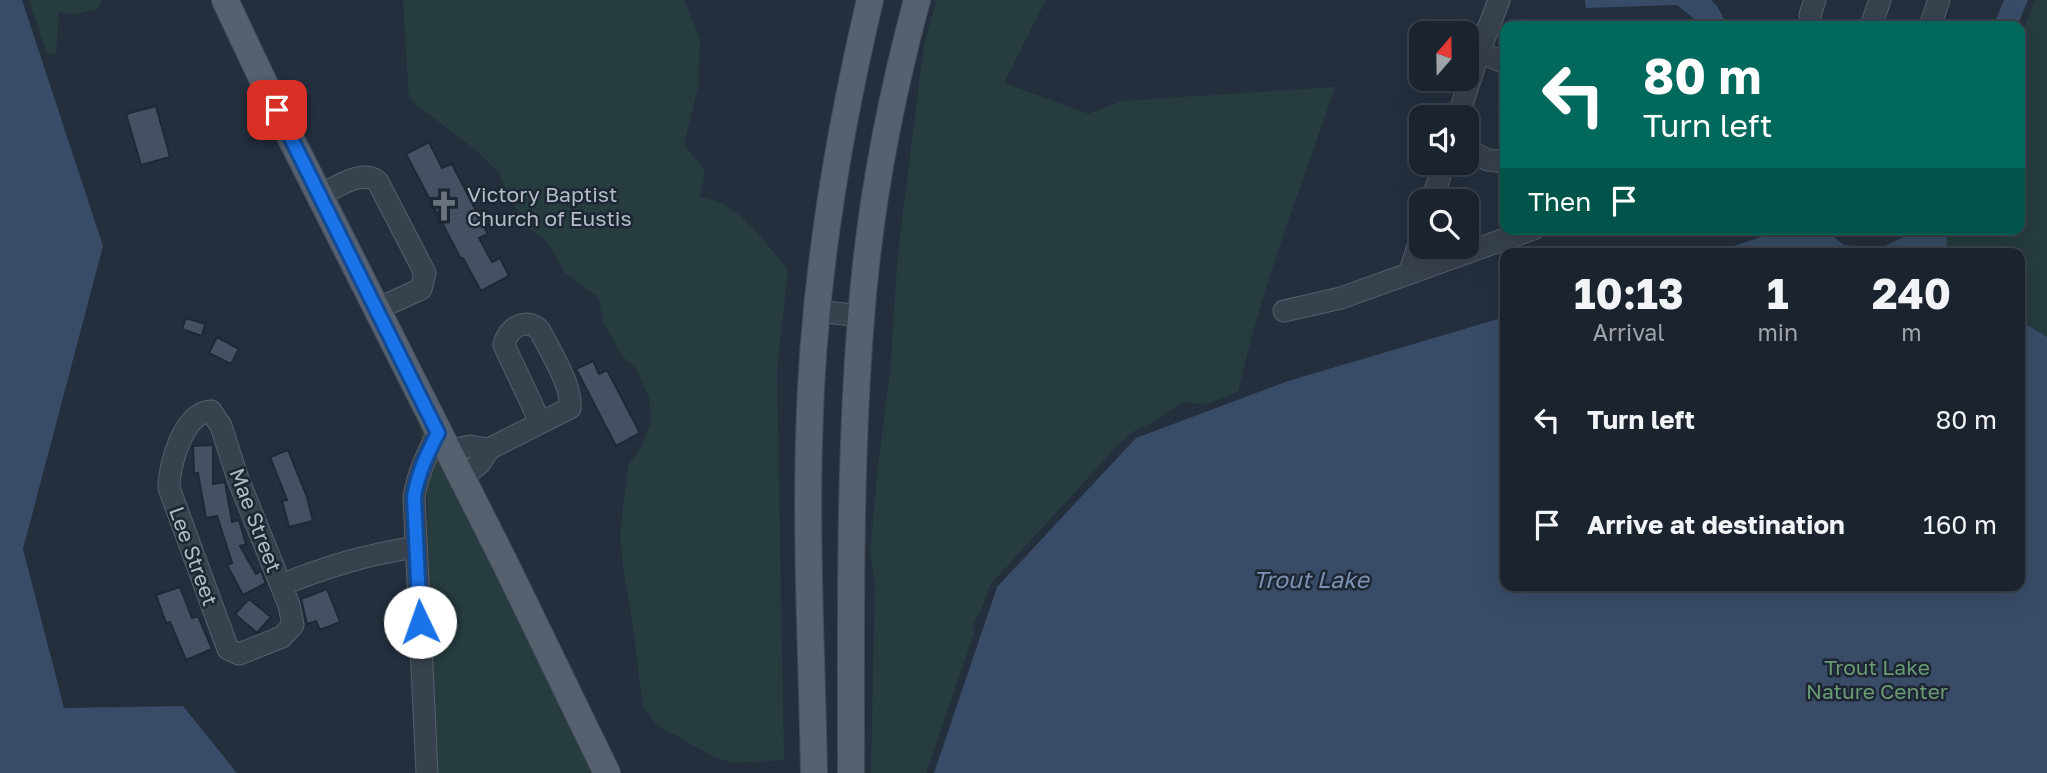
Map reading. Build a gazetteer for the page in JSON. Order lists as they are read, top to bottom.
{
  "streets": {
    "street": ["Mae Street", "Lee Street"]
  },
  "crossings": [
    ["Mae Street", "Lee Street"]
  ],
  "water": ["Trout Lake"],
  "parks": ["Trout Lake Nature Center"],
  "places": {
    "church": ["Victory Baptist Church of Eustis"]
  },
  "north": "top",
  "page": {
    "turn": ["80 m", "Turn left"],
    "then": "Then",
    "eta": [
      "10:13",
      "Arrival",
      "1",
      "min",
      "240",
      "m"
    ],
    "list": [
      {
        "name": "Turn left",
        "value": "80 m"
      },
      {
        "name": "Arrive at destination",
        "value": "160 m"
      }
    ]
  }
}
